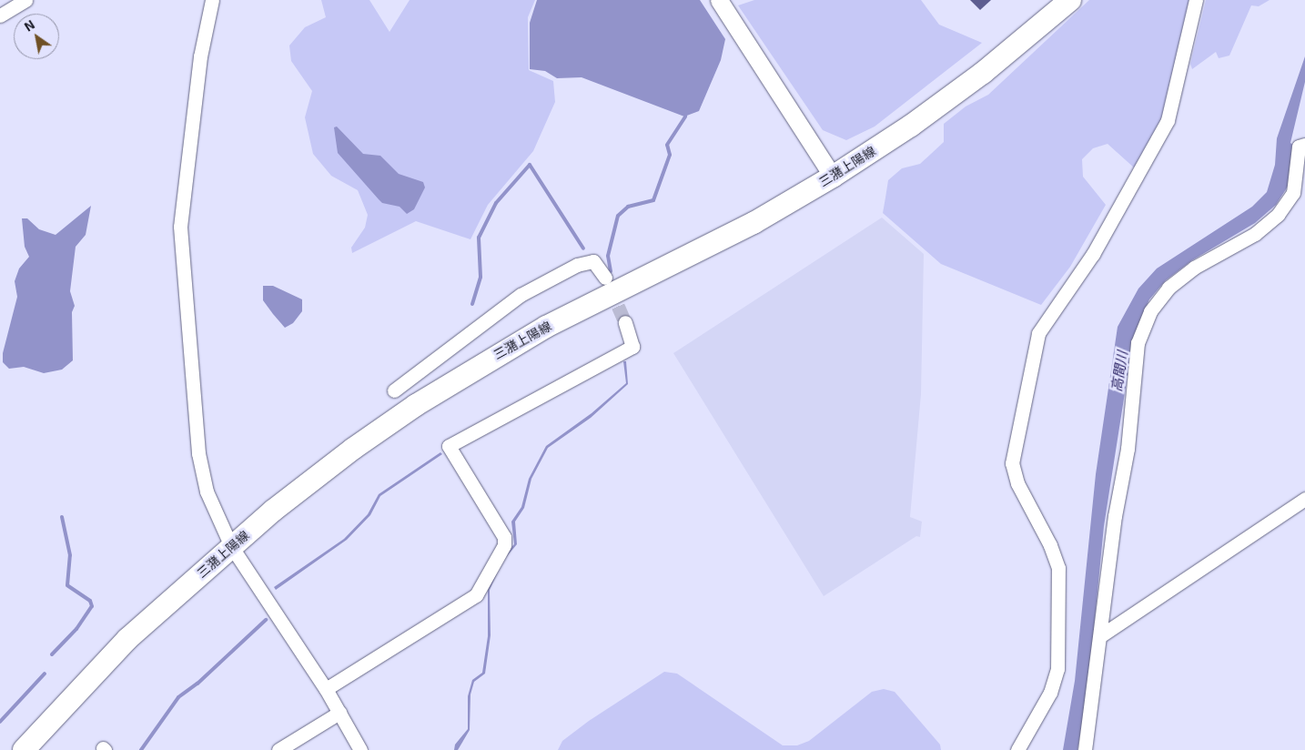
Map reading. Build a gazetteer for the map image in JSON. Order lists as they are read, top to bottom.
{
  "streets": {
    "main road": ["三潴上陽線"]
  },
  "water": ["高間川"],
  "north": "top left"
}
